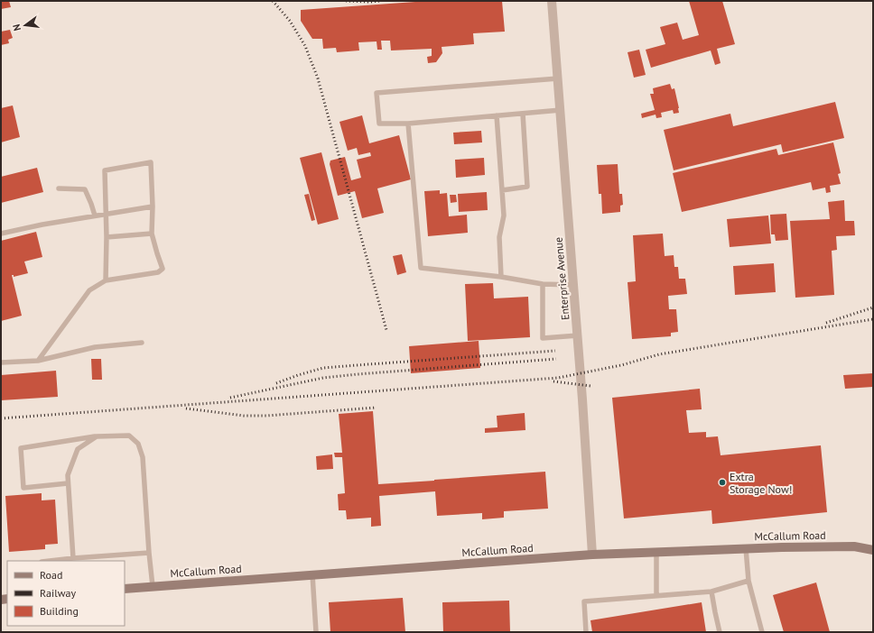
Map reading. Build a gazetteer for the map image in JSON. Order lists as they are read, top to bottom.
{
  "streets": {
    "main road": ["McCallum Road"],
    "street": ["Enterprise Avenue"]
  },
  "crossings": [
    ["Enterprise Avenue", "McCallum Road"]
  ],
  "places": ["Extra Storage Now!"],
  "legend": ["Road", "Railway", "Building"],
  "north": "left"
}
